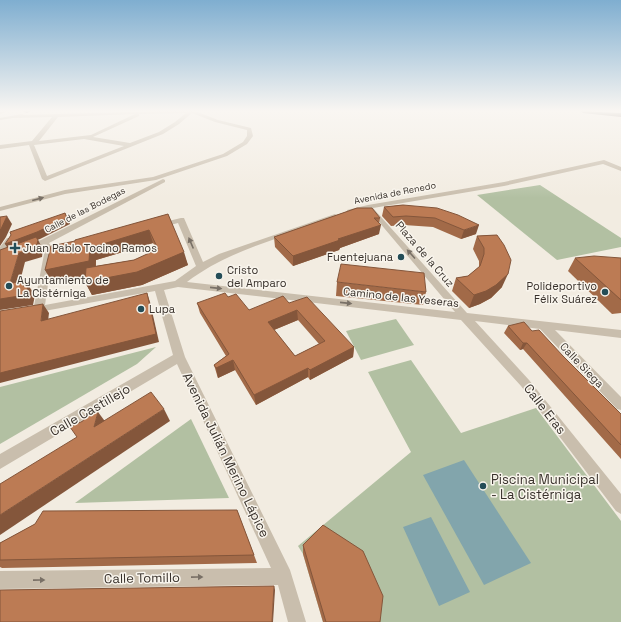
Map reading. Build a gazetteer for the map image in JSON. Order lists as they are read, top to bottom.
{
  "streets": {
    "street": [
      "Avenida de Renedo",
      "Calle de las Bodegas",
      "Plaza de la Cruz",
      "Camino de las Yeseras",
      "Calle Siega",
      "Calle Eras",
      "Calle Castillejo",
      "Avenida Julián Merino Lápice",
      "Calle Tomillo"
    ]
  },
  "crossings": [
    ["Avenida de Renedo", "Plaza de la Cruz"],
    ["Avenida de Renedo", "Camino de las Yeseras"],
    ["Plaza de la Cruz", "Camino de las Yeseras"],
    ["Plaza de la Cruz", "Calle Eras"],
    ["Camino de las Yeseras", "Calle Siega"],
    ["Camino de las Yeseras", "Calle Eras"],
    ["Calle Castillejo", "Avenida Julián Merino Lápice"],
    ["Avenida Julián Merino Lápice", "Calle Tomillo"]
  ],
  "one_way": ["Plaza de la Cruz", "Camino de las Yeseras", "Calle Tomillo"],
  "places": {
    "health": ["Juan Pablo Tocino Ramos"],
    "other": [
      "Fuentejuana",
      "Cristo del Amparo",
      "Ayuntamiento de La Cistérniga",
      "Polideportivo Félix Suárez",
      "Lupa",
      "Piscina Municipal - La Cistérniga"
    ]
  }
}
